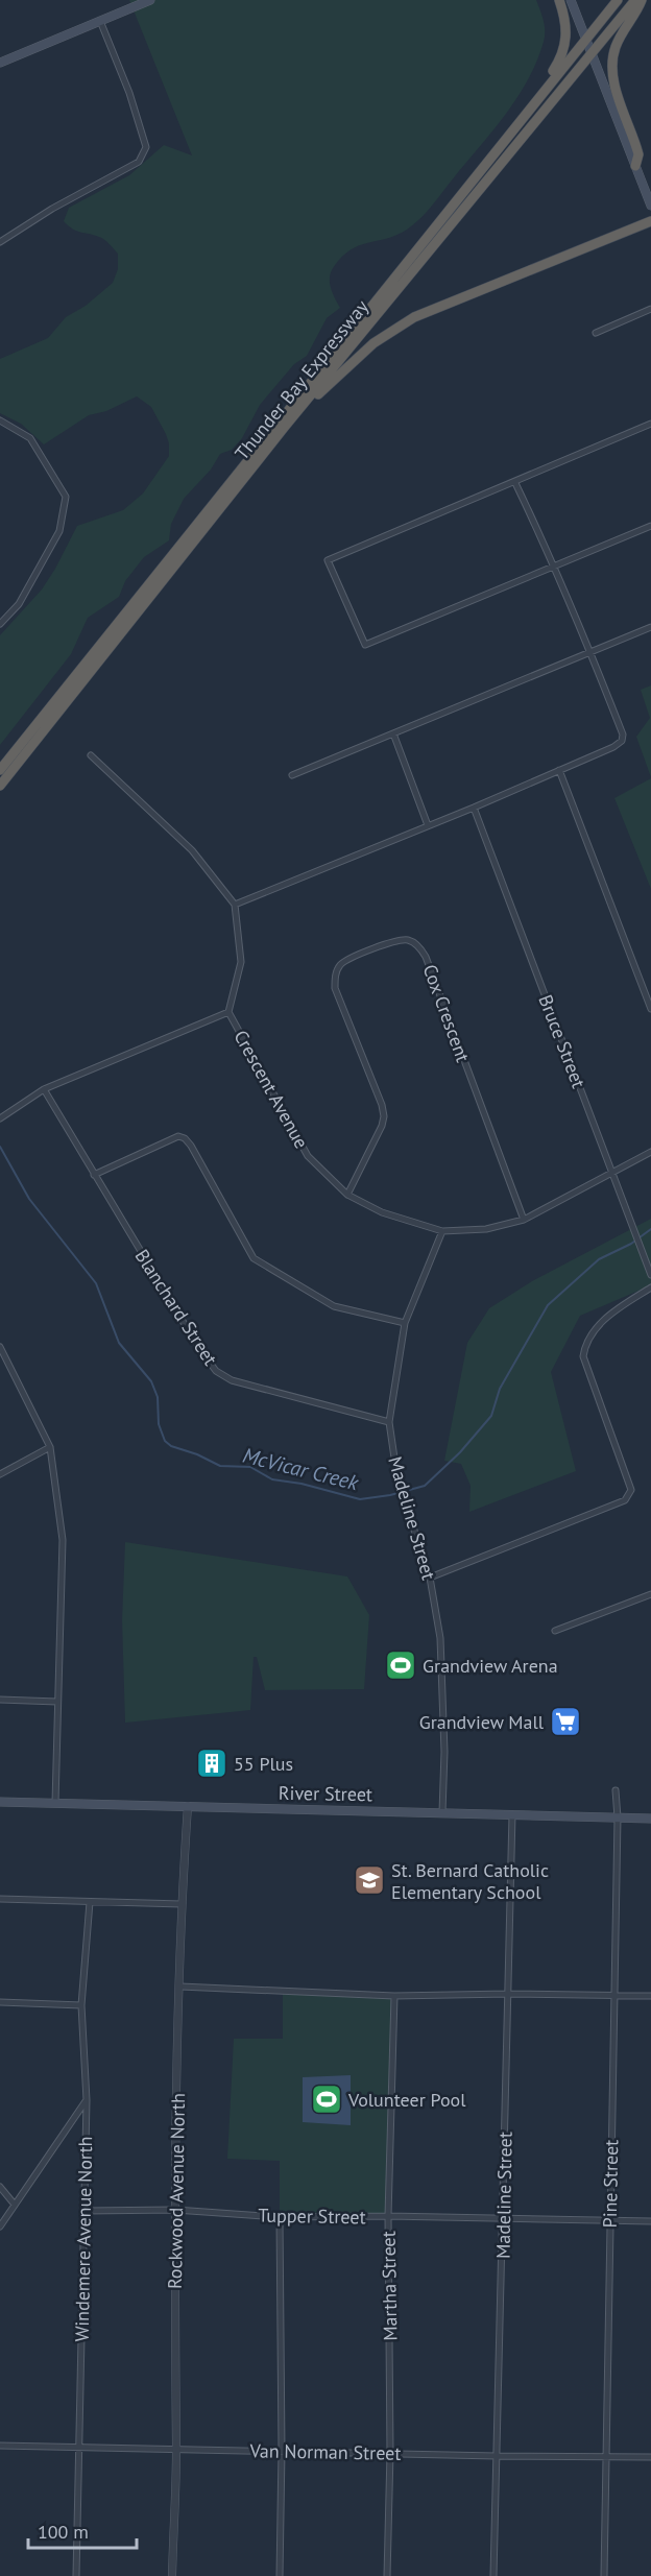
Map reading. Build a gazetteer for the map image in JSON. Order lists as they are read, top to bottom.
{
  "streets": {
    "highway": ["Thunder Bay Expressway"],
    "main road": ["River Street"],
    "street": [
      "Cox Crescent",
      "Bruce Street",
      "Crescent Avenue",
      "Blanchard Street",
      "Madeline Street",
      "Pine Street",
      "Rockwood Avenue North",
      "Tupper Street",
      "Windemere Avenue North",
      "Martha Street",
      "Van Norman Street"
    ]
  },
  "crossings": [
    ["Cox Crescent", "Crescent Avenue"],
    ["Bruce Street", "Crescent Avenue"],
    ["Crescent Avenue", "Madeline Street"],
    ["Blanchard Street", "Madeline Street"],
    ["Madeline Street", "River Street"],
    ["Madeline Street", "Tupper Street"],
    ["Madeline Street", "Van Norman Street"],
    ["River Street", "Pine Street"],
    ["River Street", "Rockwood Avenue North"],
    ["Pine Street", "Tupper Street"],
    ["Pine Street", "Van Norman Street"],
    ["Rockwood Avenue North", "Tupper Street"],
    ["Rockwood Avenue North", "Van Norman Street"],
    ["Tupper Street", "Windemere Avenue North"],
    ["Tupper Street", "Martha Street"],
    ["Windemere Avenue North", "Van Norman Street"],
    ["Martha Street", "Van Norman Street"]
  ],
  "water": ["McVicar Creek"],
  "places": {
    "sports": ["Grandview Arena", "Volunteer Pool"],
    "supermarket": ["Grandview Mall"],
    "building": ["55 Plus"],
    "school or university": ["St. Bernard Catholic Elementary School"]
  },
  "scale_bar": "100 m"
}
